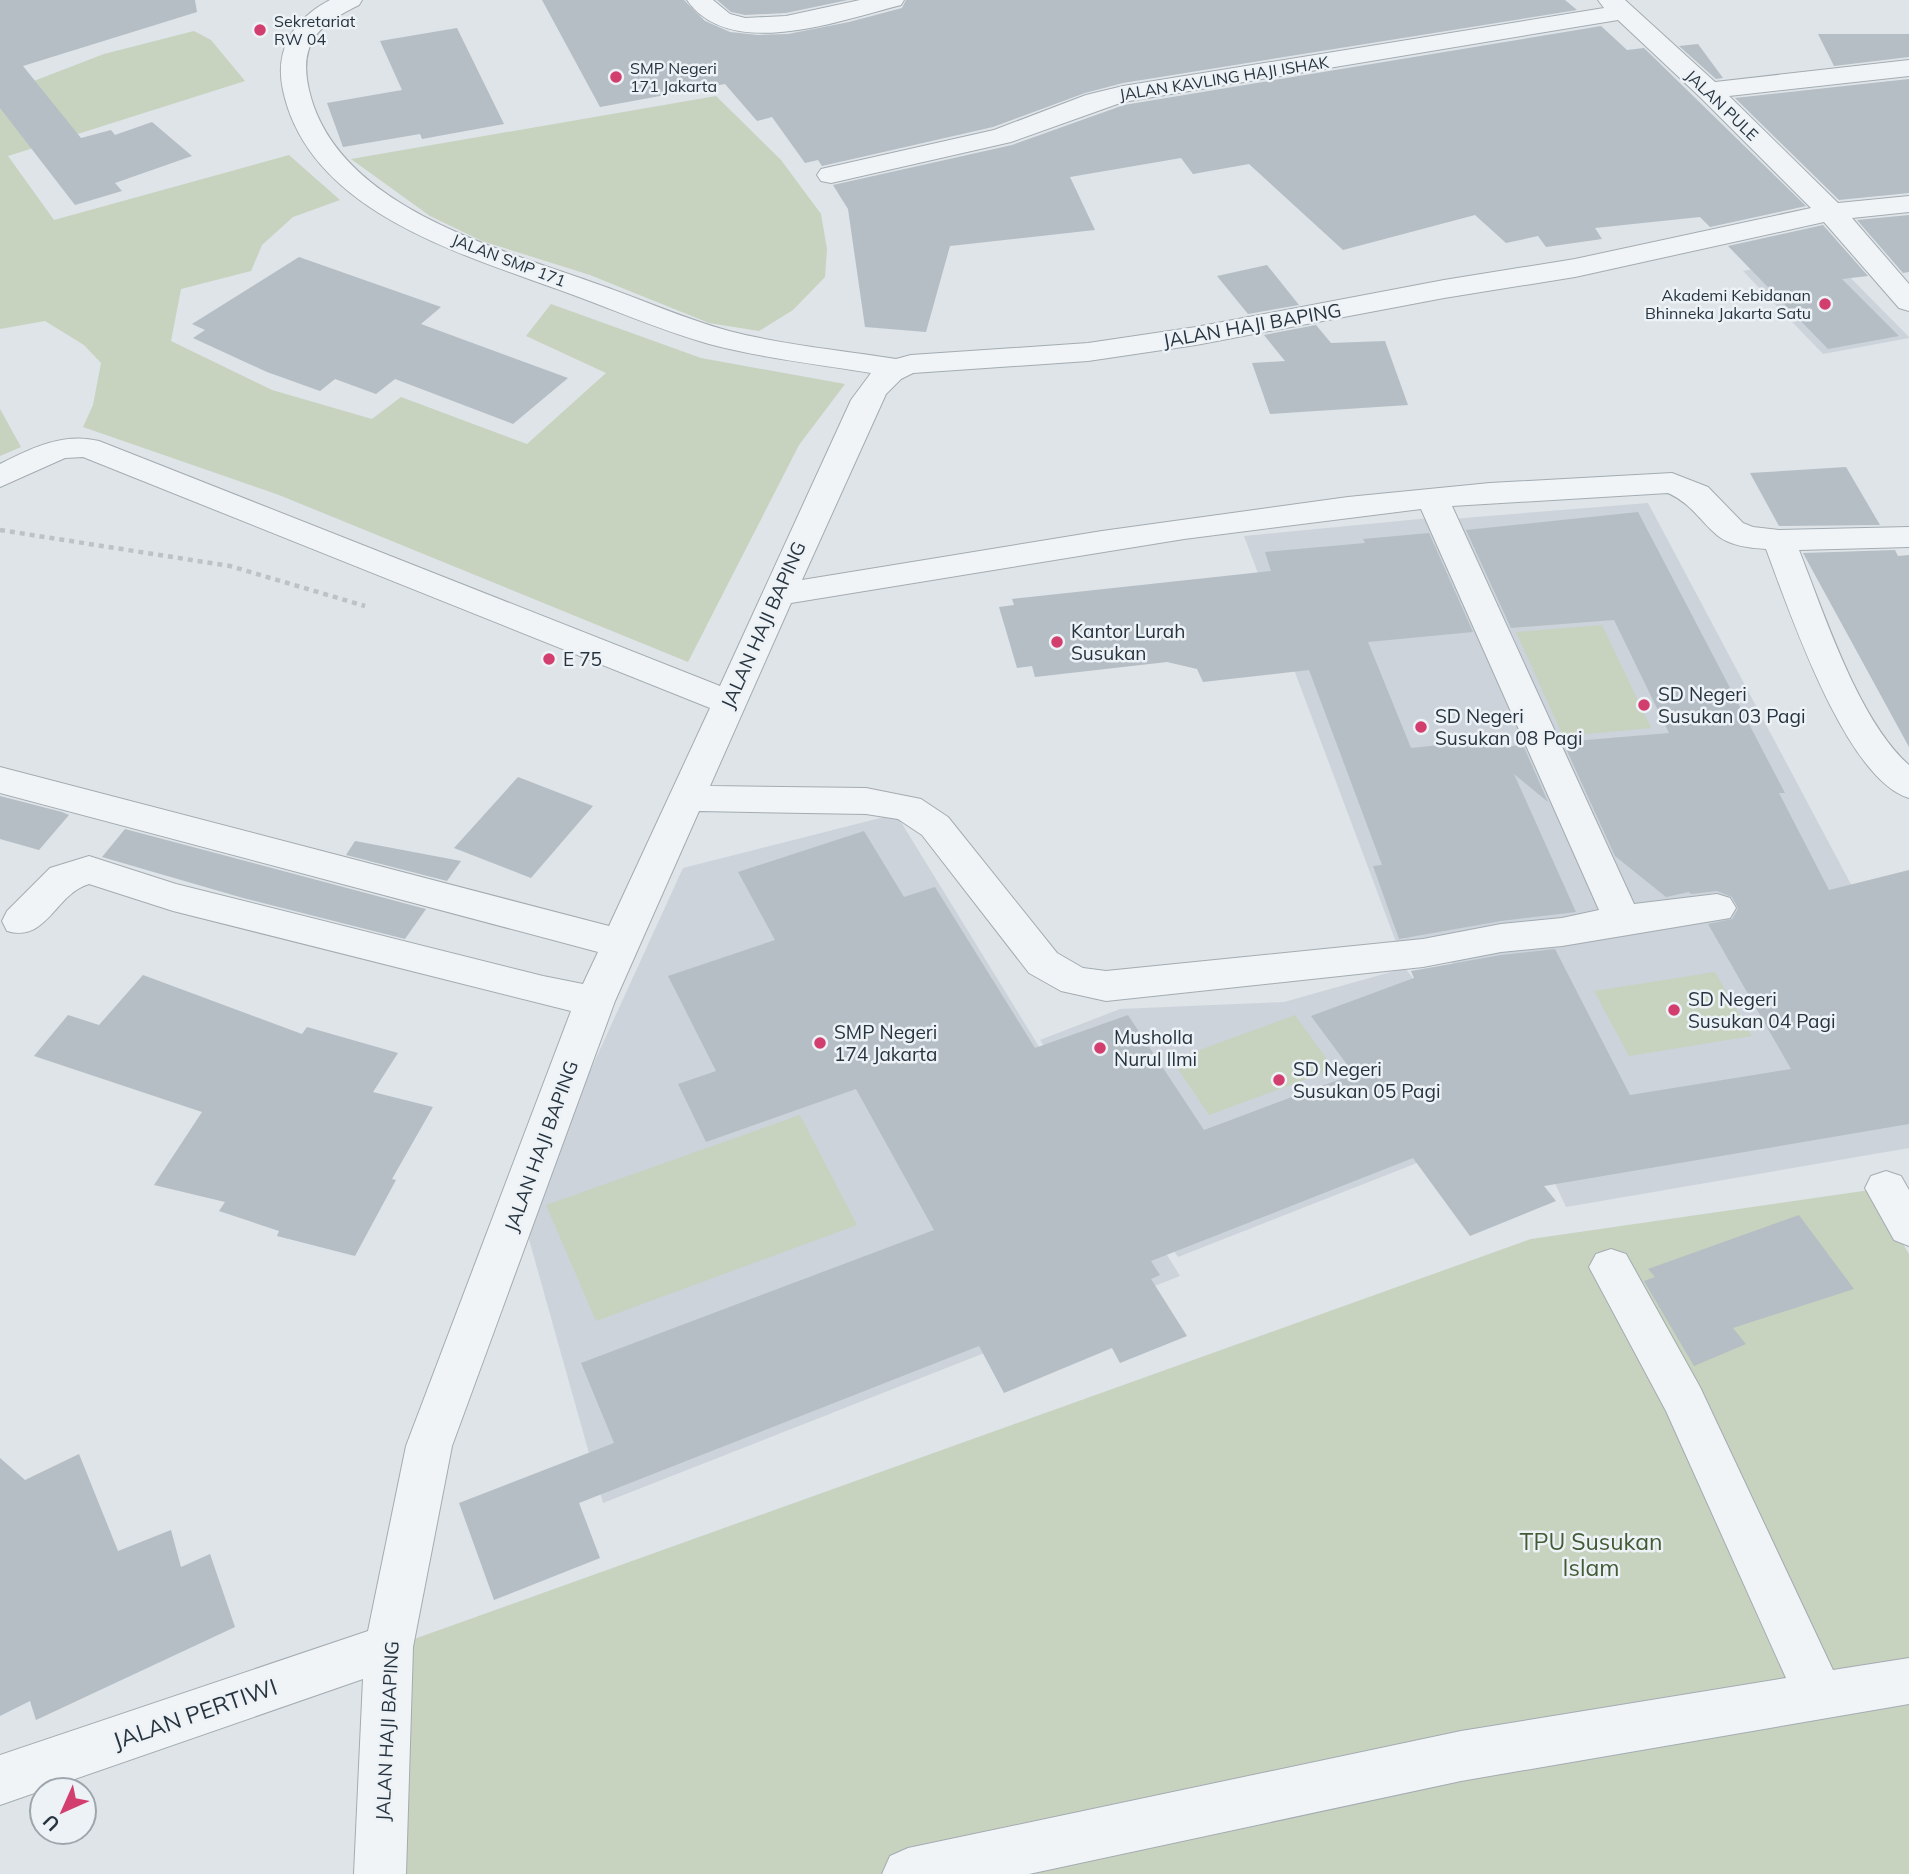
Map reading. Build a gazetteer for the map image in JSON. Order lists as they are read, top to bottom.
{
  "streets": {
    "street": [
      "JALAN KAVLING HAJI ISHAK",
      "JALAN PULE",
      "JALAN SMP 171",
      "JALAN HAJI BAPING",
      "JALAN PERTIWI"
    ]
  },
  "crossings": [
    ["JALAN KAVLING HAJI ISHAK", "JALAN PULE"],
    ["JALAN PULE", "JALAN HAJI BAPING"],
    ["JALAN SMP 171", "JALAN HAJI BAPING"],
    ["JALAN HAJI BAPING", "JALAN PERTIWI"]
  ],
  "parks": ["TPU Susukan Islam"],
  "places": [
    "Sekretariat RW 04",
    "SMP Negeri 171 Jakarta",
    "Akademi Kebidanan Bhinneka Jakarta Satu",
    "Kantor Lurah Susukan",
    "E 75",
    "SD Negeri Susukan 03 Pagi",
    "SD Negeri Susukan 08 Pagi",
    "SD Negeri Susukan 04 Pagi",
    "SMP Negeri 174 Jakarta",
    "Musholla Nurul Ilmi",
    "SD Negeri Susukan 05 Pagi"
  ],
  "north": "bottom left"
}
